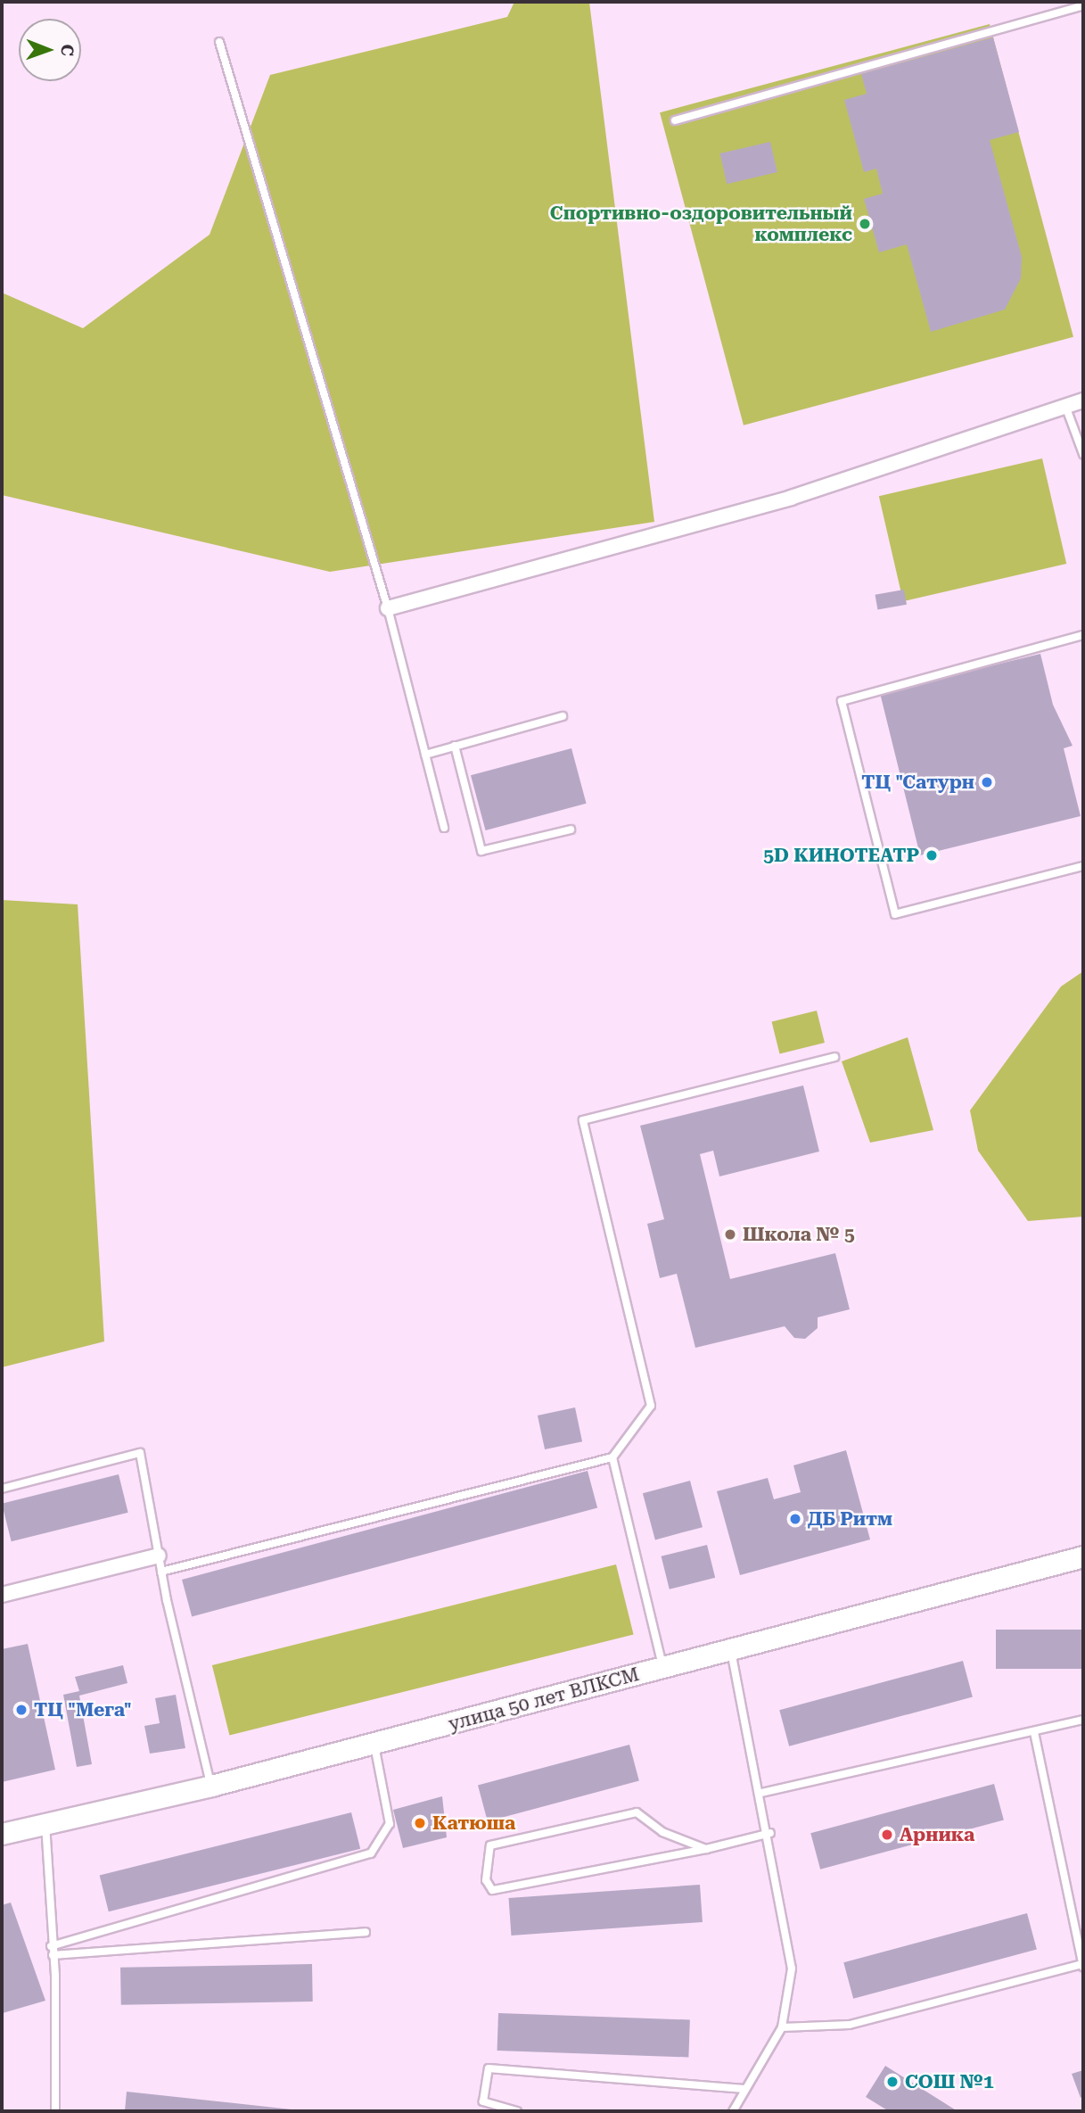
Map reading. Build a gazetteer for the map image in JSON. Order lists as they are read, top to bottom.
{
  "streets": {
    "street": ["улица 50 лет ВЛКСМ"]
  },
  "places": [
    "Спортивно-оздоровительный комплекс",
    "ТЦ \"Сатурн",
    "5D КИНОТЕАТР",
    "Школа № 5",
    "ДБ Ритм",
    "ТЦ \"Мега\"",
    "Катюша",
    "Арника",
    "СОШ №1"
  ],
  "north": "right"
}
